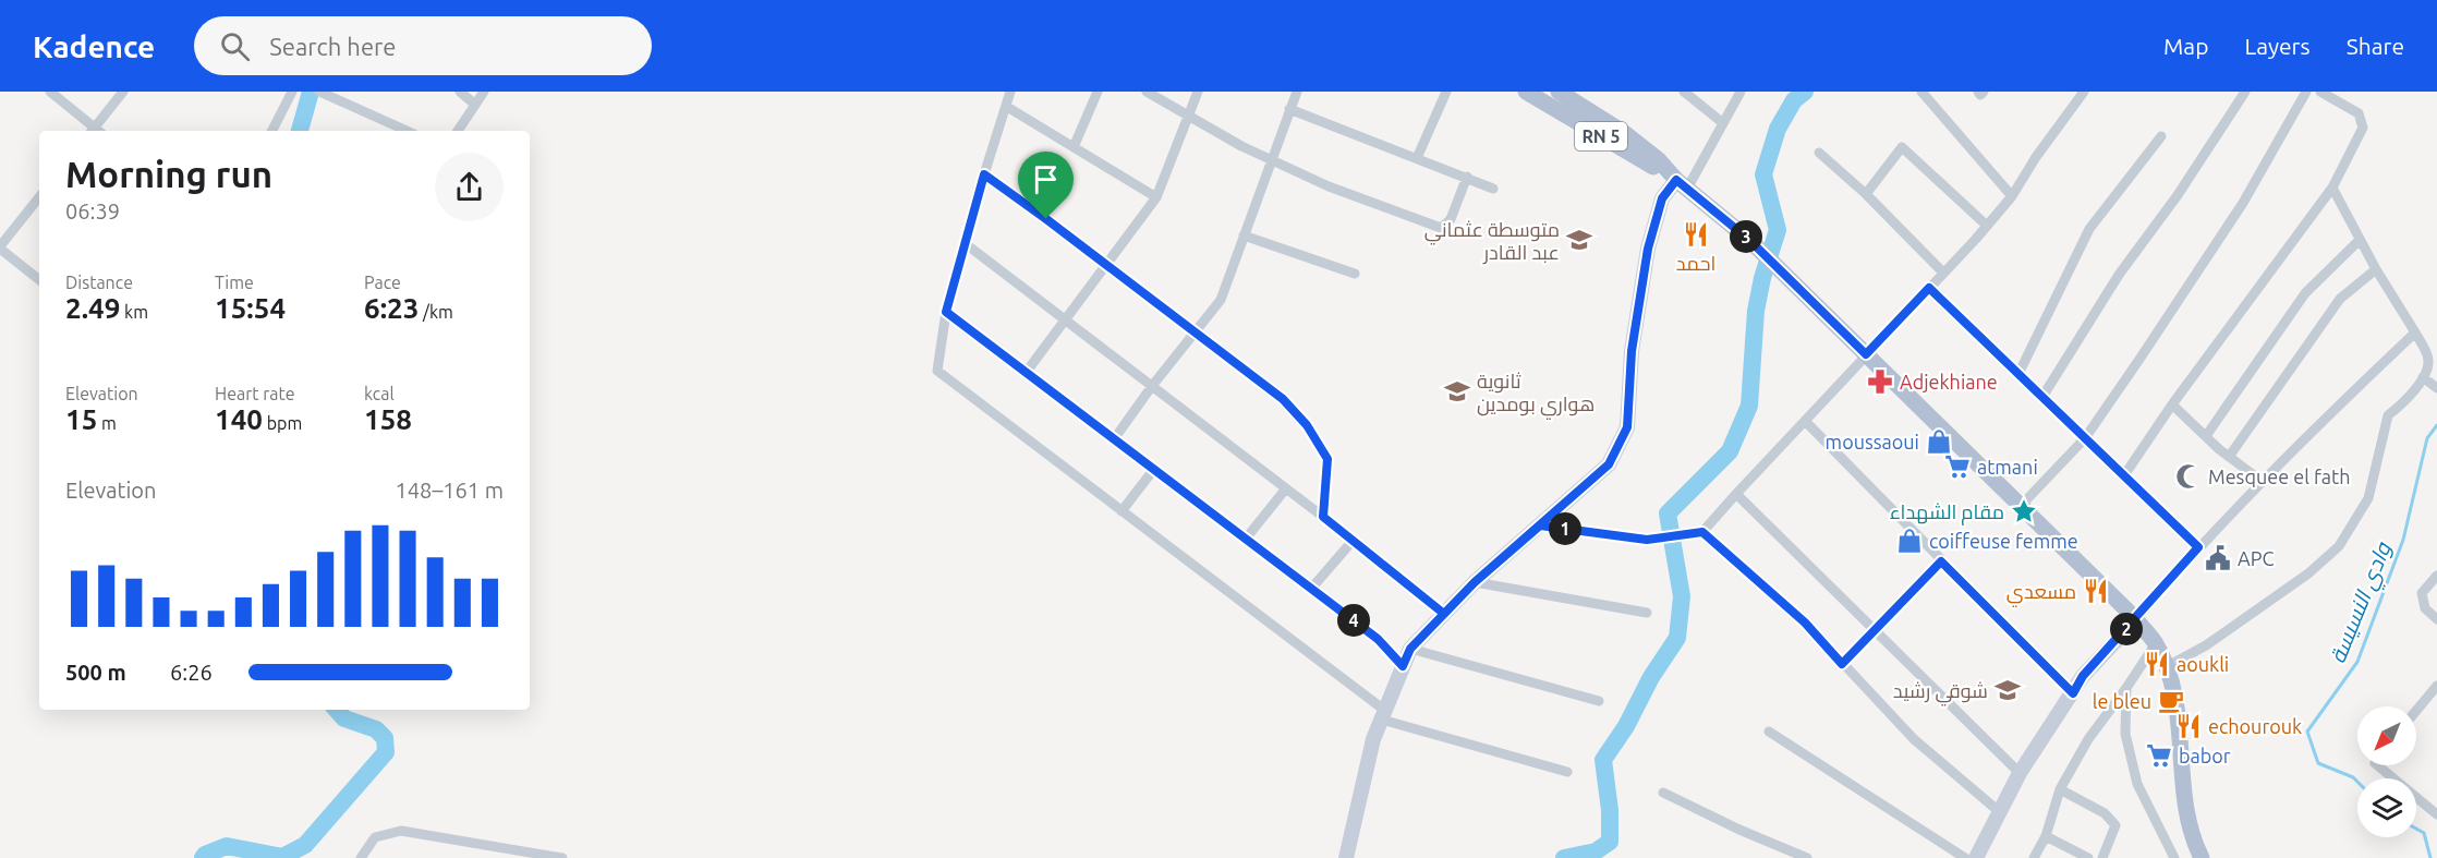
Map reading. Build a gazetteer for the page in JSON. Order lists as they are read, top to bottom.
{
  "streets": {
    "main road": ["RN 5"]
  },
  "water": ["وادي النسيسة"],
  "places": {
    "restaurant": [
      "احمد",
      "مسعدي",
      "aoukli",
      "echourouk"
    ],
    "school or university": ["متوسطة عثماني عبد القادر", "ثانوية هواري بومدين", "شوقي رشيد"],
    "pharmacy": ["Adjekhiane"],
    "shop": ["moussaoui", "coiffeuse femme"],
    "supermarket": ["atmani", "babor"],
    "mosque": ["Mesquee el fath"],
    "place": ["مقام الشهداء"],
    "public building": ["APC"],
    "cafe": ["le bleu"]
  },
  "north": "bottom left",
  "page": {
    "header": "Kadence",
    "search": "Search here",
    "nav": ["Map", "Layers", "Share"],
    "heading": ["Morning run", "06:39"],
    "pins": [
      "3",
      "1",
      "4",
      "2"
    ],
    "stats": [
      ["Distance", "2.49 km"],
      ["Time", "15:54"],
      ["Pace", "6:23 /km"],
      ["Elevation", "15 m"],
      ["Heart rate", "140 bpm"],
      ["kcal", "158"]
    ],
    "chart": ["Elevation", "148–161 m"],
    "list": [
      {
        "name": "500 m",
        "note": "6:26"
      }
    ]
  }
}
